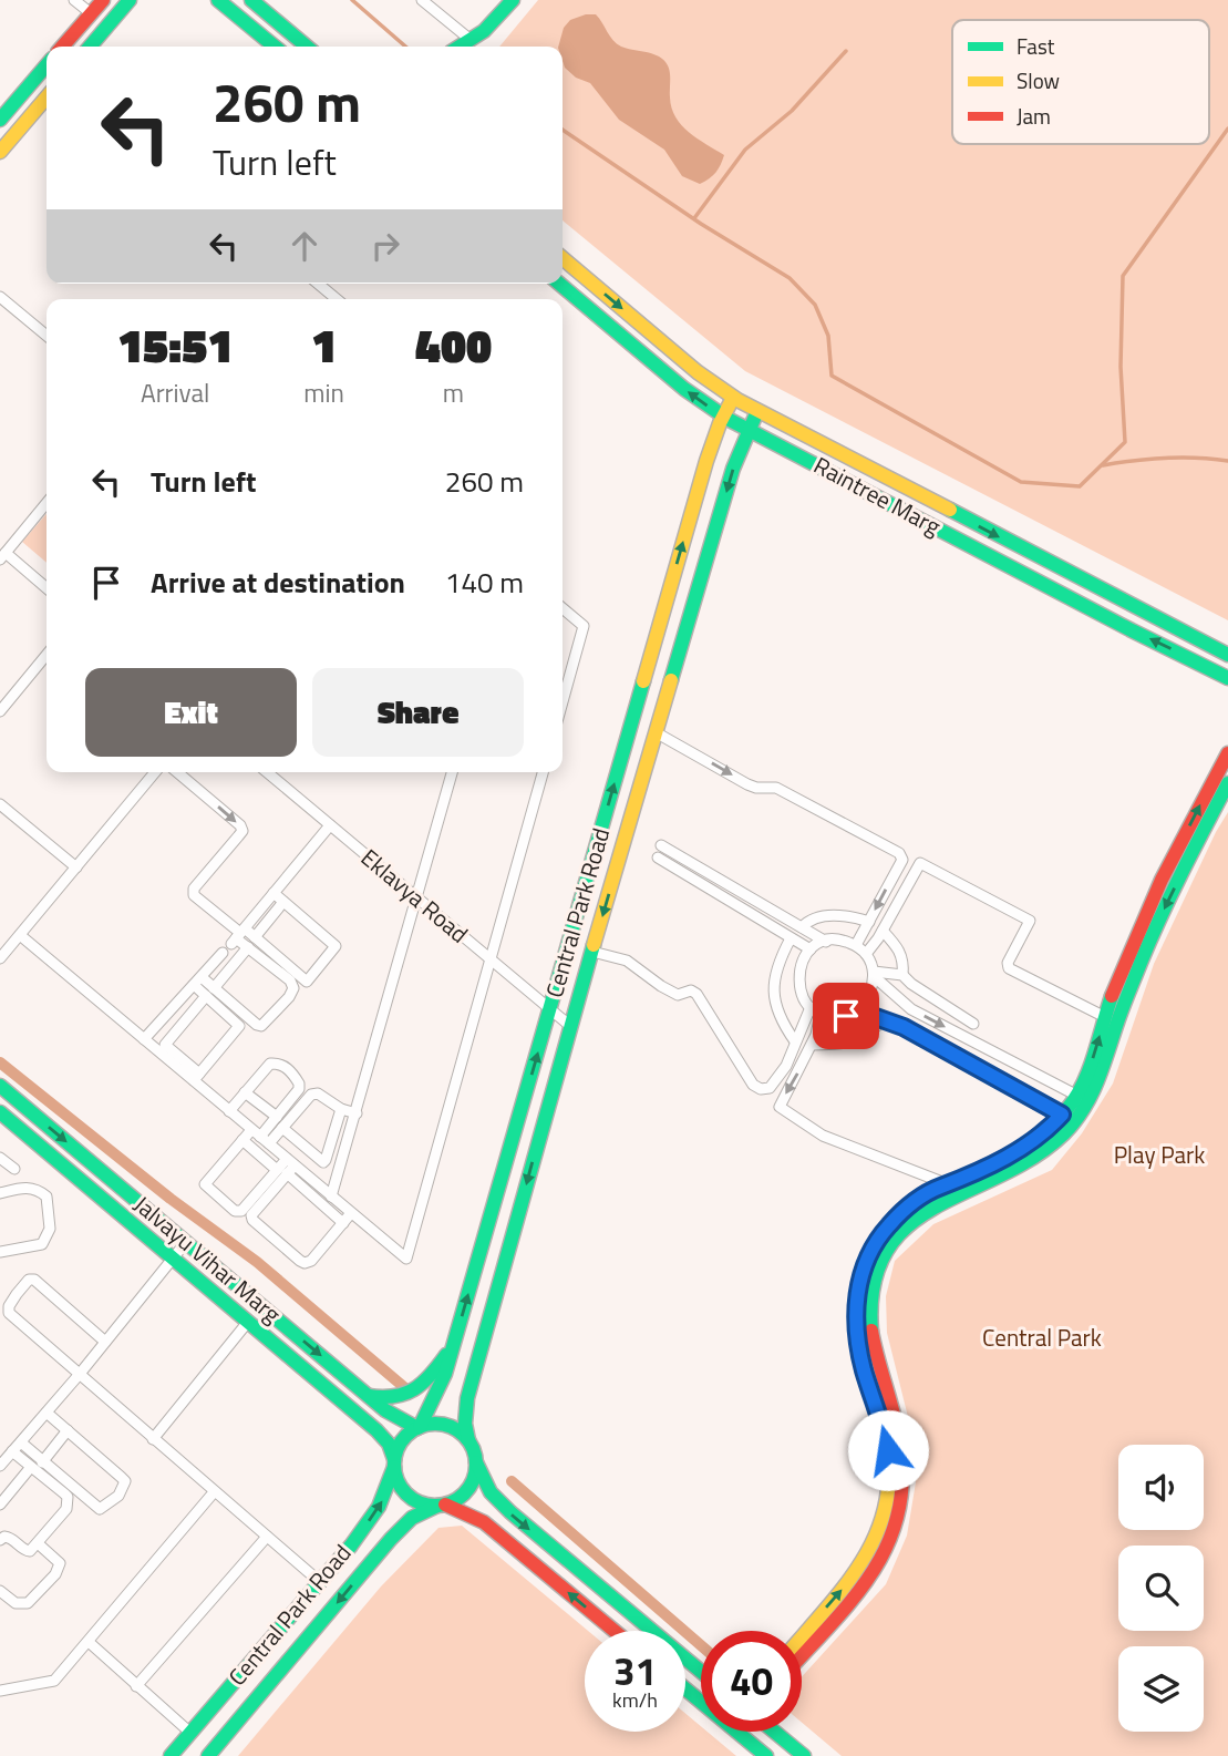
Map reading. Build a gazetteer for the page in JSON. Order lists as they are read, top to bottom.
{
  "streets": {
    "main road": ["Raintree Marg", "Central Park Road", "Jalvayu Vihar Marg"],
    "street": ["Eklavya Road"]
  },
  "crossings": [
    ["Raintree Marg", "Central Park Road"],
    ["Eklavya Road", "Central Park Road"],
    ["Central Park Road", "Jalvayu Vihar Marg"]
  ],
  "parks": ["Play Park", "Central Park"],
  "legend": ["Fast", "Slow", "Jam"],
  "page": {
    "turn": ["260 m", "Turn left"],
    "eta": [
      "15:51",
      "Arrival",
      "1",
      "min",
      "400",
      "m"
    ],
    "list": [
      {
        "name": "Turn left",
        "value": "260 m"
      },
      {
        "name": "Arrive at destination",
        "value": "140 m"
      }
    ],
    "buttons": ["Exit", "Share"],
    "speed": "31 km/h",
    "limit": "40"
  }
}
